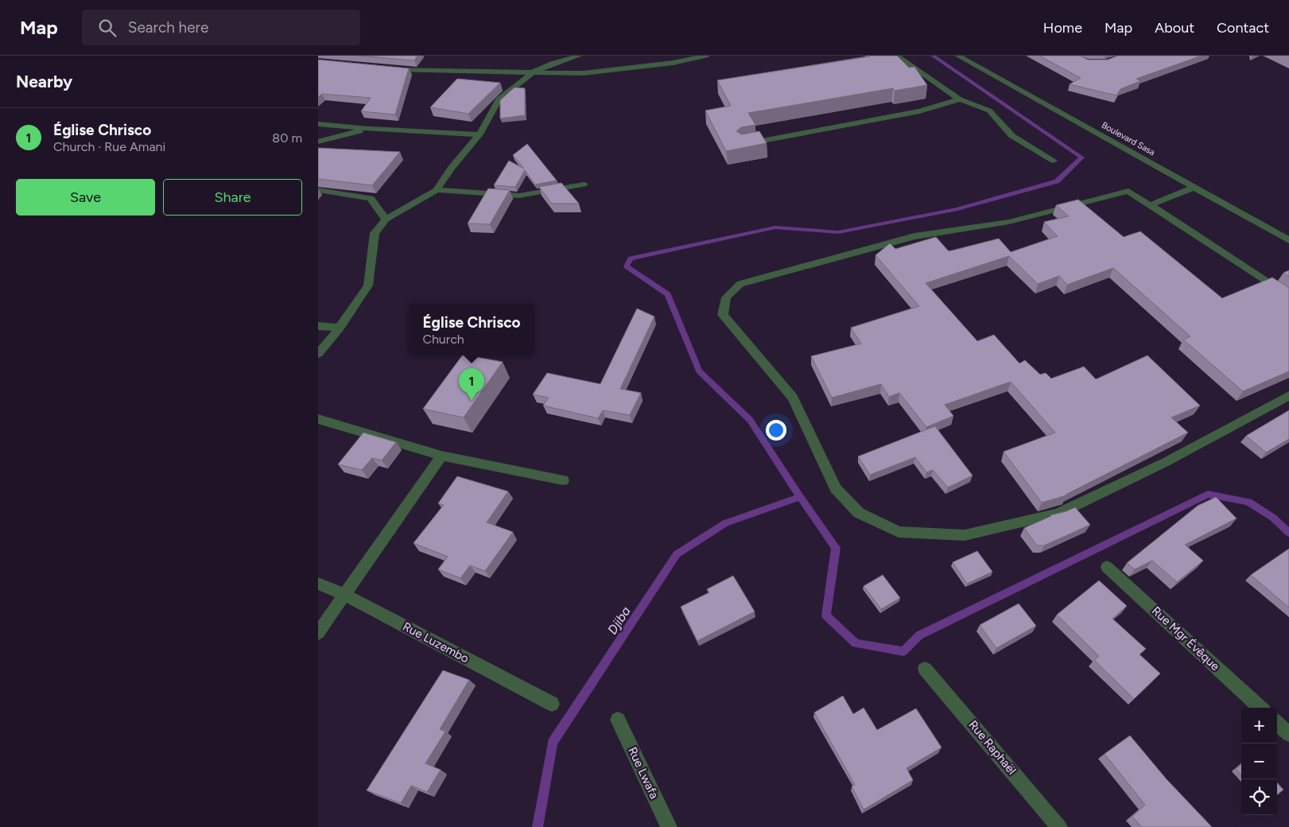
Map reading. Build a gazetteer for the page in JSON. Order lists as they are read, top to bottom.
{
  "streets": {
    "street": [
      "Boulevard Sasa",
      "Rue Mgr Évêque",
      "Rue Luzembo",
      "Rue Raphaël",
      "Rue Lwafa"
    ]
  },
  "water": ["Djiba"],
  "page": {
    "header": "Map",
    "search": "Search here",
    "nav": [
      "Home",
      "Map",
      "About",
      "Contact"
    ],
    "heading": "Nearby",
    "list": [
      {
        "mark": "1",
        "name": "Église Chrisco",
        "note": "Church · Rue Amani",
        "value": "80 m"
      }
    ],
    "buttons": ["Save", "Share"],
    "popup": ["Église Chrisco", "Church"],
    "pins": "1",
    "map_buttons": ["+", "−"]
  }
}
